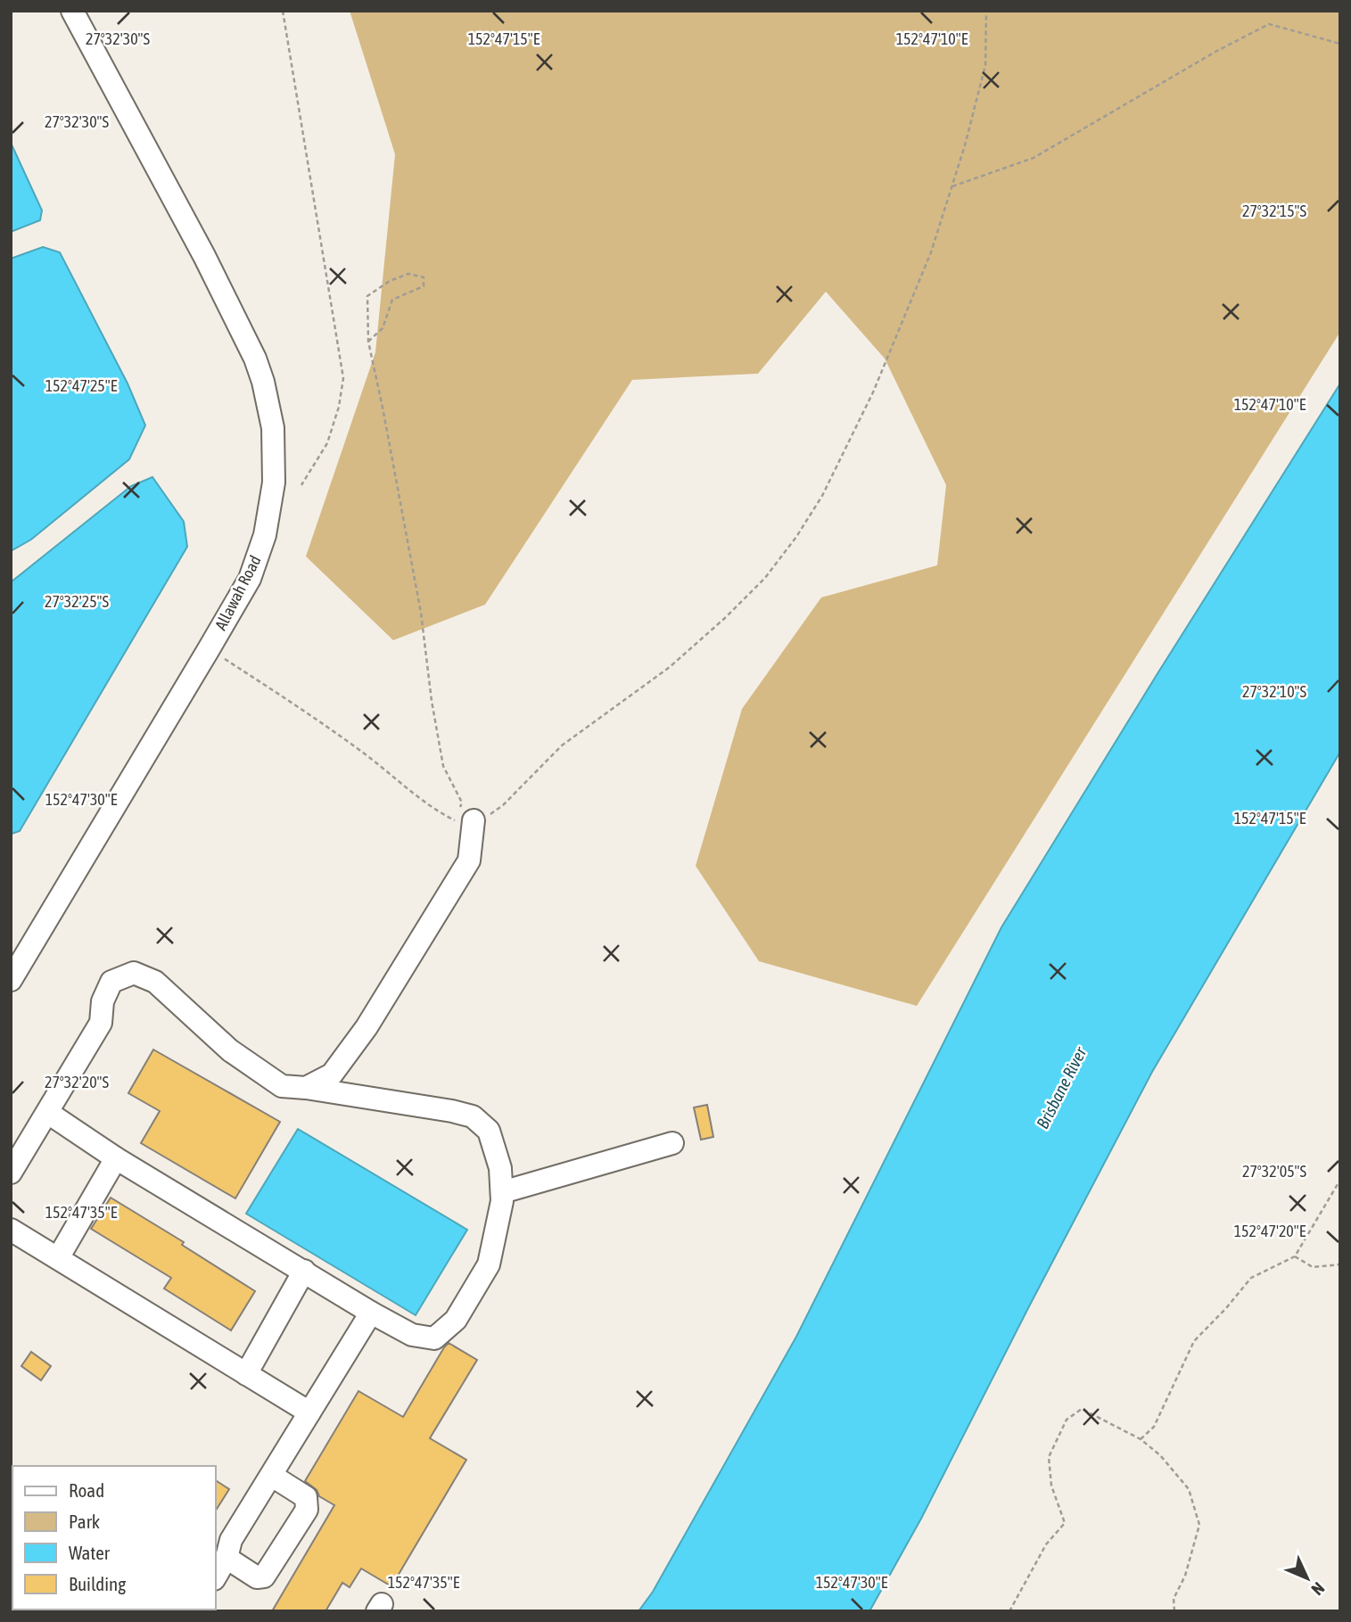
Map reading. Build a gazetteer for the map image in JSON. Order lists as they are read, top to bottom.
{
  "streets": {
    "street": ["Allawah Road"]
  },
  "water": ["Brisbane River"],
  "legend": [
    "Road",
    "Park",
    "Water",
    "Building"
  ],
  "north": "bottom right",
  "coordinates": [
    "152°47'10\"E",
    "152°47'15\"E",
    "27°32'30\"S",
    "27°32'15\"S",
    "152°47'25\"E",
    "27°32'25\"S",
    "27°32'10\"S",
    "152°47'30\"E",
    "27°32'20\"S",
    "27°32'05\"S",
    "152°47'35\"E",
    "152°47'20\"E"
  ]
}
